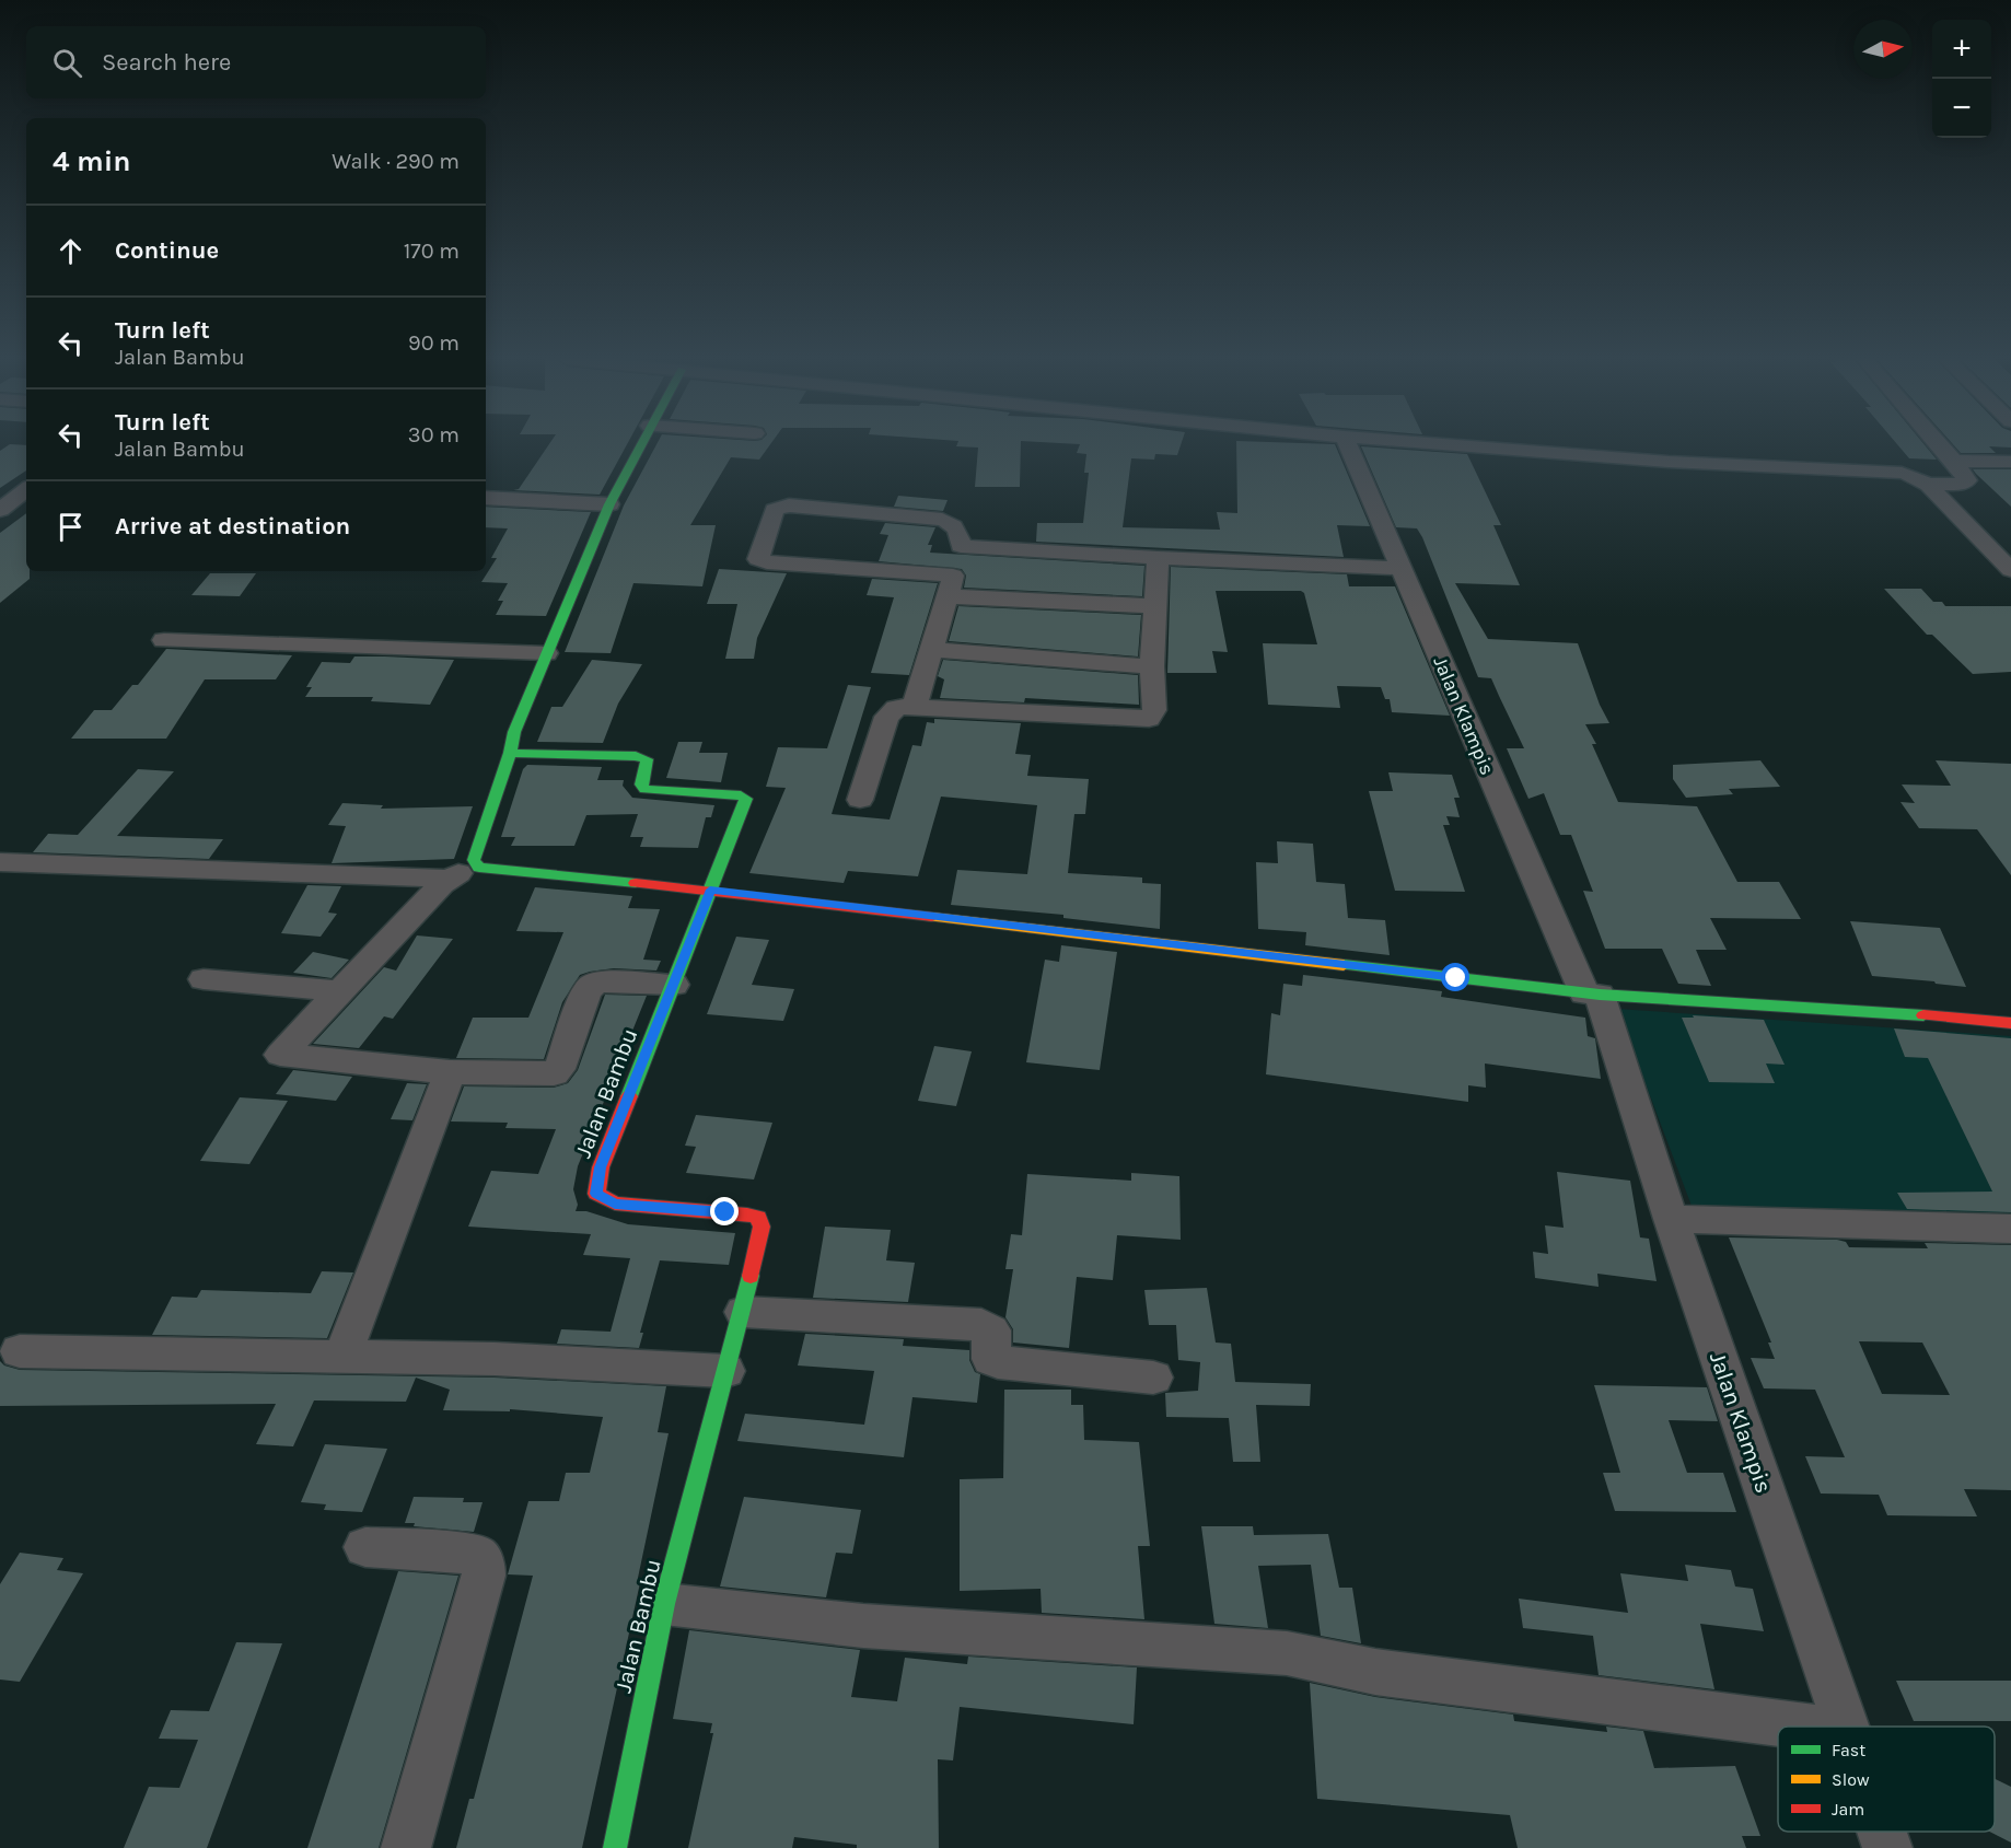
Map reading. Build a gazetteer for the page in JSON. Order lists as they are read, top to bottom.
{
  "streets": {
    "street": ["Jalan Klampis", "Jalan Bambu"]
  },
  "legend": ["Fast", "Slow", "Jam"],
  "north": "right",
  "page": {
    "map_buttons": ["+", "−"],
    "search": "Search here",
    "heading": ["4 min", "Walk · 290 m"],
    "list": [
      ["Continue", "170 m"],
      ["Turn left", "Jalan Bambu", "90 m"],
      ["Turn left", "Jalan Bambu", "30 m"],
      "Arrive at destination"
    ]
  }
}
